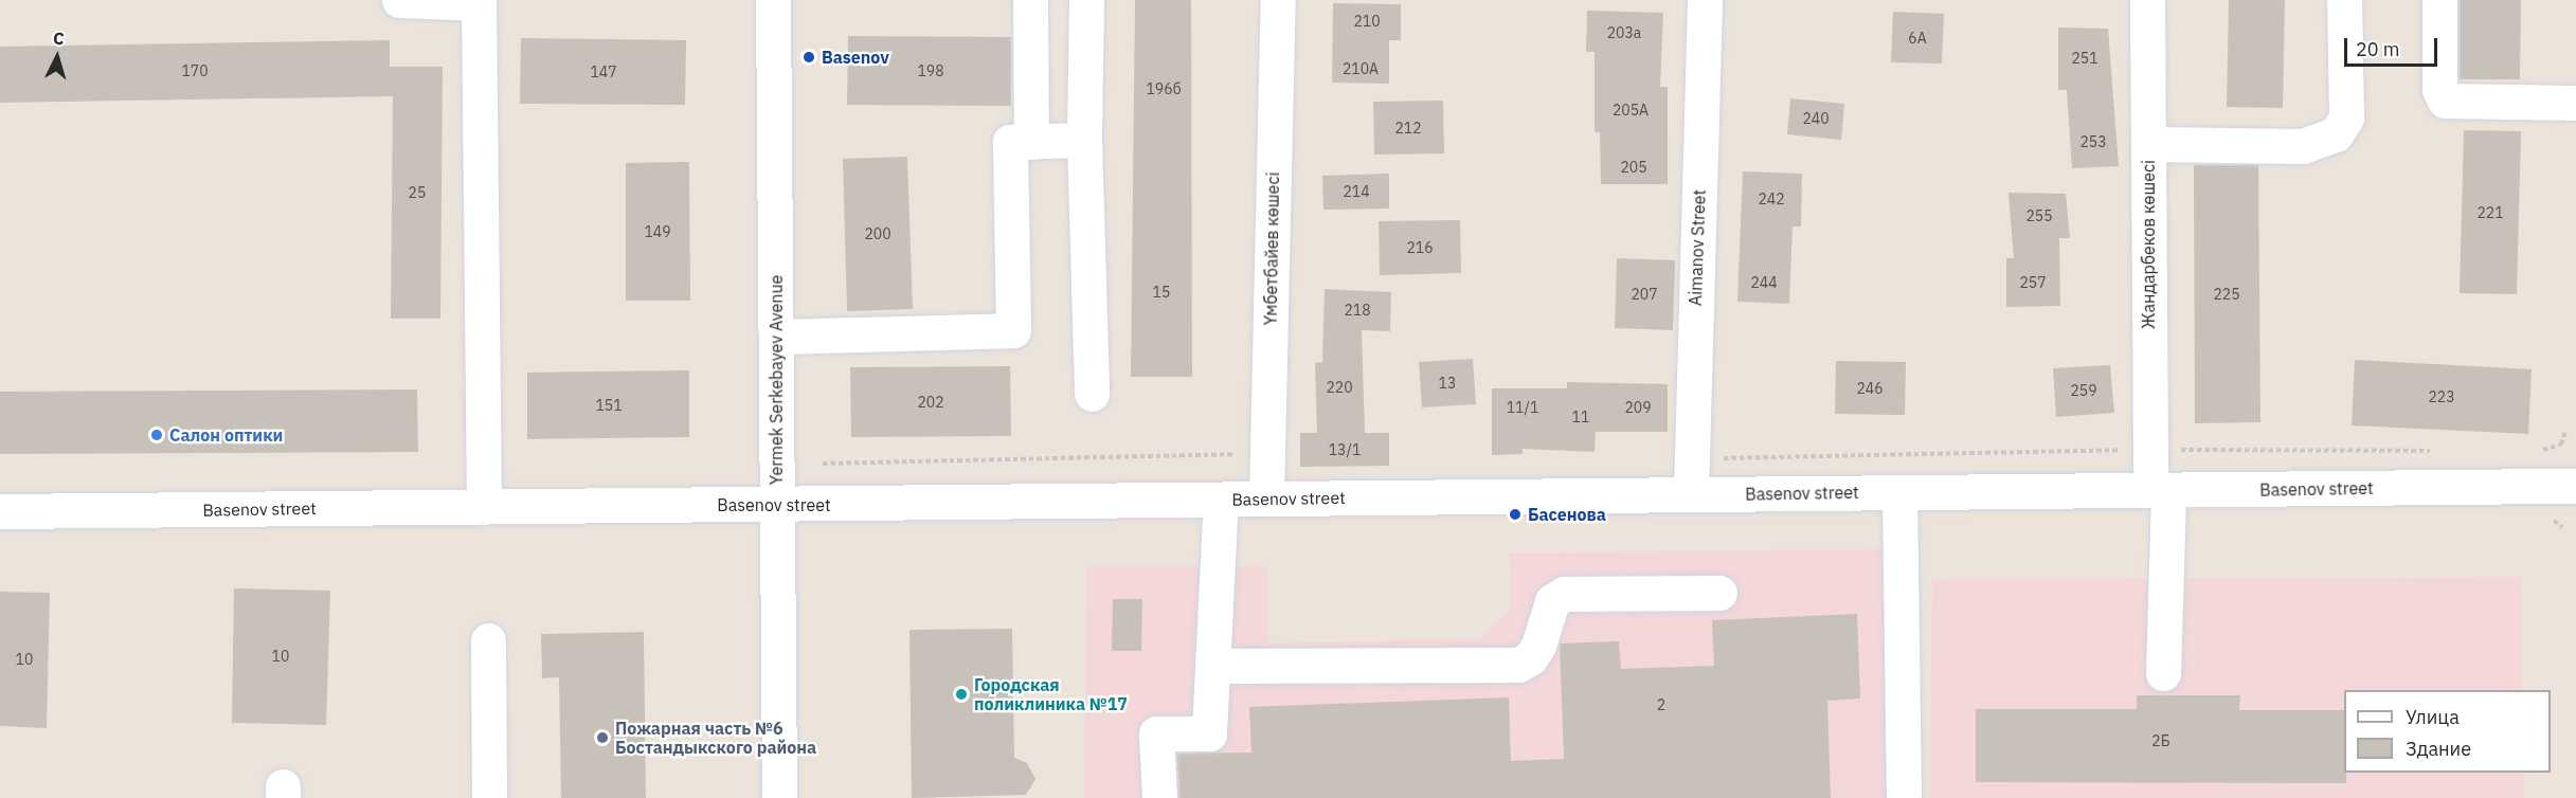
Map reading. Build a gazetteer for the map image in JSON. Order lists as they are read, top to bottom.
{
  "streets": {
    "street": [
      "Жандарбеков көшесі",
      "Aimanov Street",
      "Үмбетбайев көшесі",
      "Yermek Serkebayev Avenue",
      "Basenov street"
    ]
  },
  "crossings": [
    ["Жандарбеков көшесі", "Basenov street"],
    ["Aimanov Street", "Basenov street"],
    ["Үмбетбайев көшесі", "Basenov street"],
    ["Yermek Serkebayev Avenue", "Basenov street"]
  ],
  "places": [
    "Basenov",
    "Салон оптики",
    "Басенова",
    "Городская поликлиника №17",
    "Пожарная часть №6 Бостандыкского района"
  ],
  "house_numbers": [
    "210",
    "203а",
    "6А",
    "251",
    "210А",
    "170",
    "198",
    "147",
    "196б",
    "205А",
    "240",
    "212",
    "253",
    "205",
    "214",
    "25",
    "242",
    "221",
    "255",
    "149",
    "200",
    "216",
    "244",
    "257",
    "15",
    "207",
    "225",
    "218",
    "13",
    "220",
    "246",
    "259",
    "223",
    "202",
    "151",
    "11/1",
    "209",
    "11",
    "13/1",
    "10",
    "10",
    "2",
    "2Б"
  ],
  "legend": ["Улица", "Здание"],
  "scale_bar": "20 m",
  "north": "top"
}
